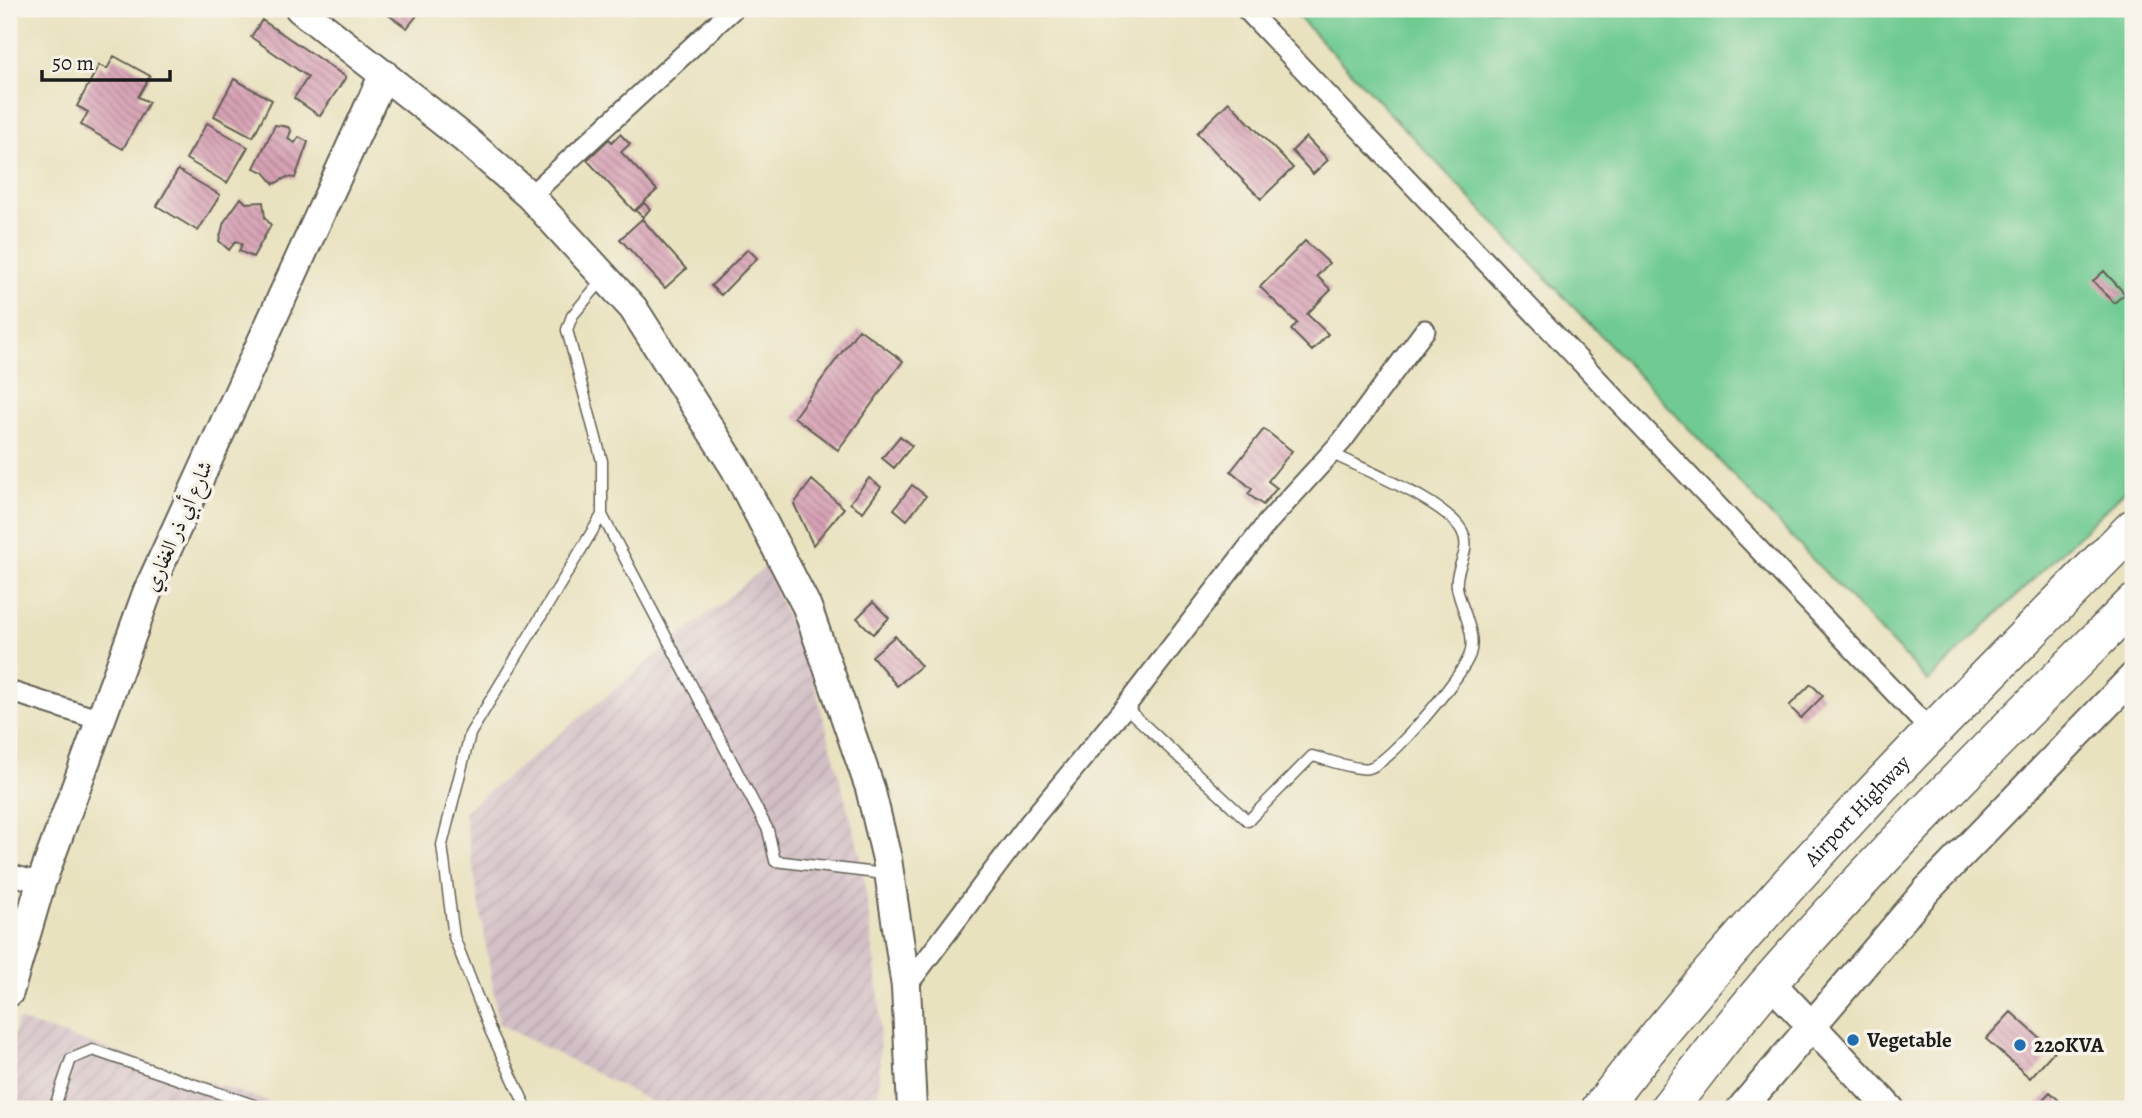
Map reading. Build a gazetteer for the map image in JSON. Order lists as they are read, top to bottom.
{
  "streets": {
    "highway": ["Airport Highway"],
    "street": ["شارع أبي ذر الغفاري"]
  },
  "places": ["Vegetable", "220KVA"],
  "scale_bar": "50 m"
}
